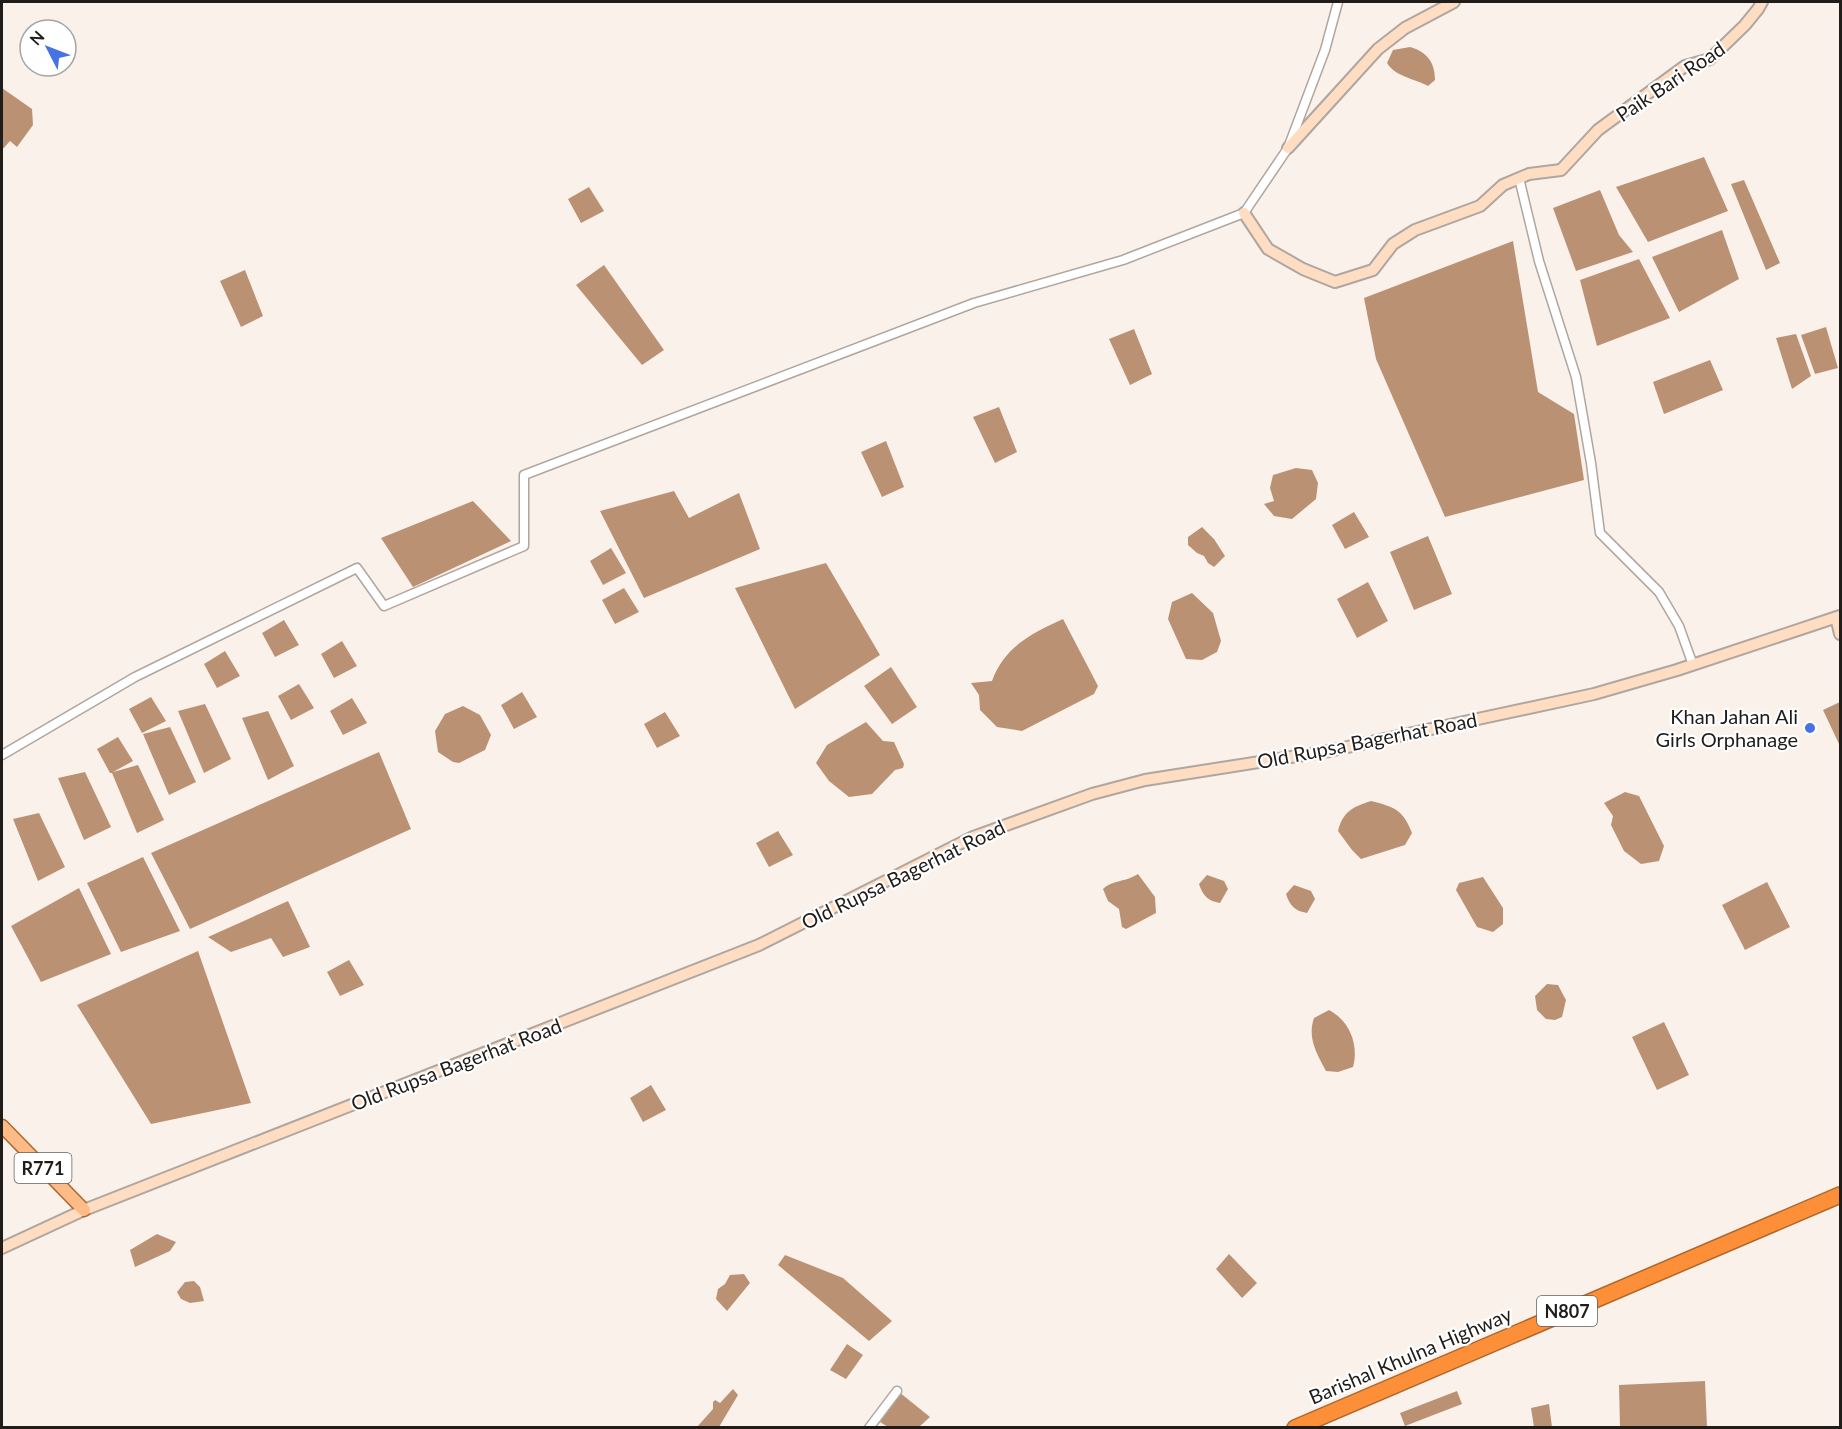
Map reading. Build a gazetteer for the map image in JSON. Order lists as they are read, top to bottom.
{
  "streets": {
    "highway": ["N807", "Barishal Khulna Highway"],
    "main road": ["R771"],
    "street": ["Paik Bari Road", "Old Rupsa Bagerhat Road"]
  },
  "crossings": [
    ["Old Rupsa Bagerhat Road", "R771"]
  ],
  "places": ["Khan Jahan Ali Girls Orphanage"],
  "north": "top left"
}
